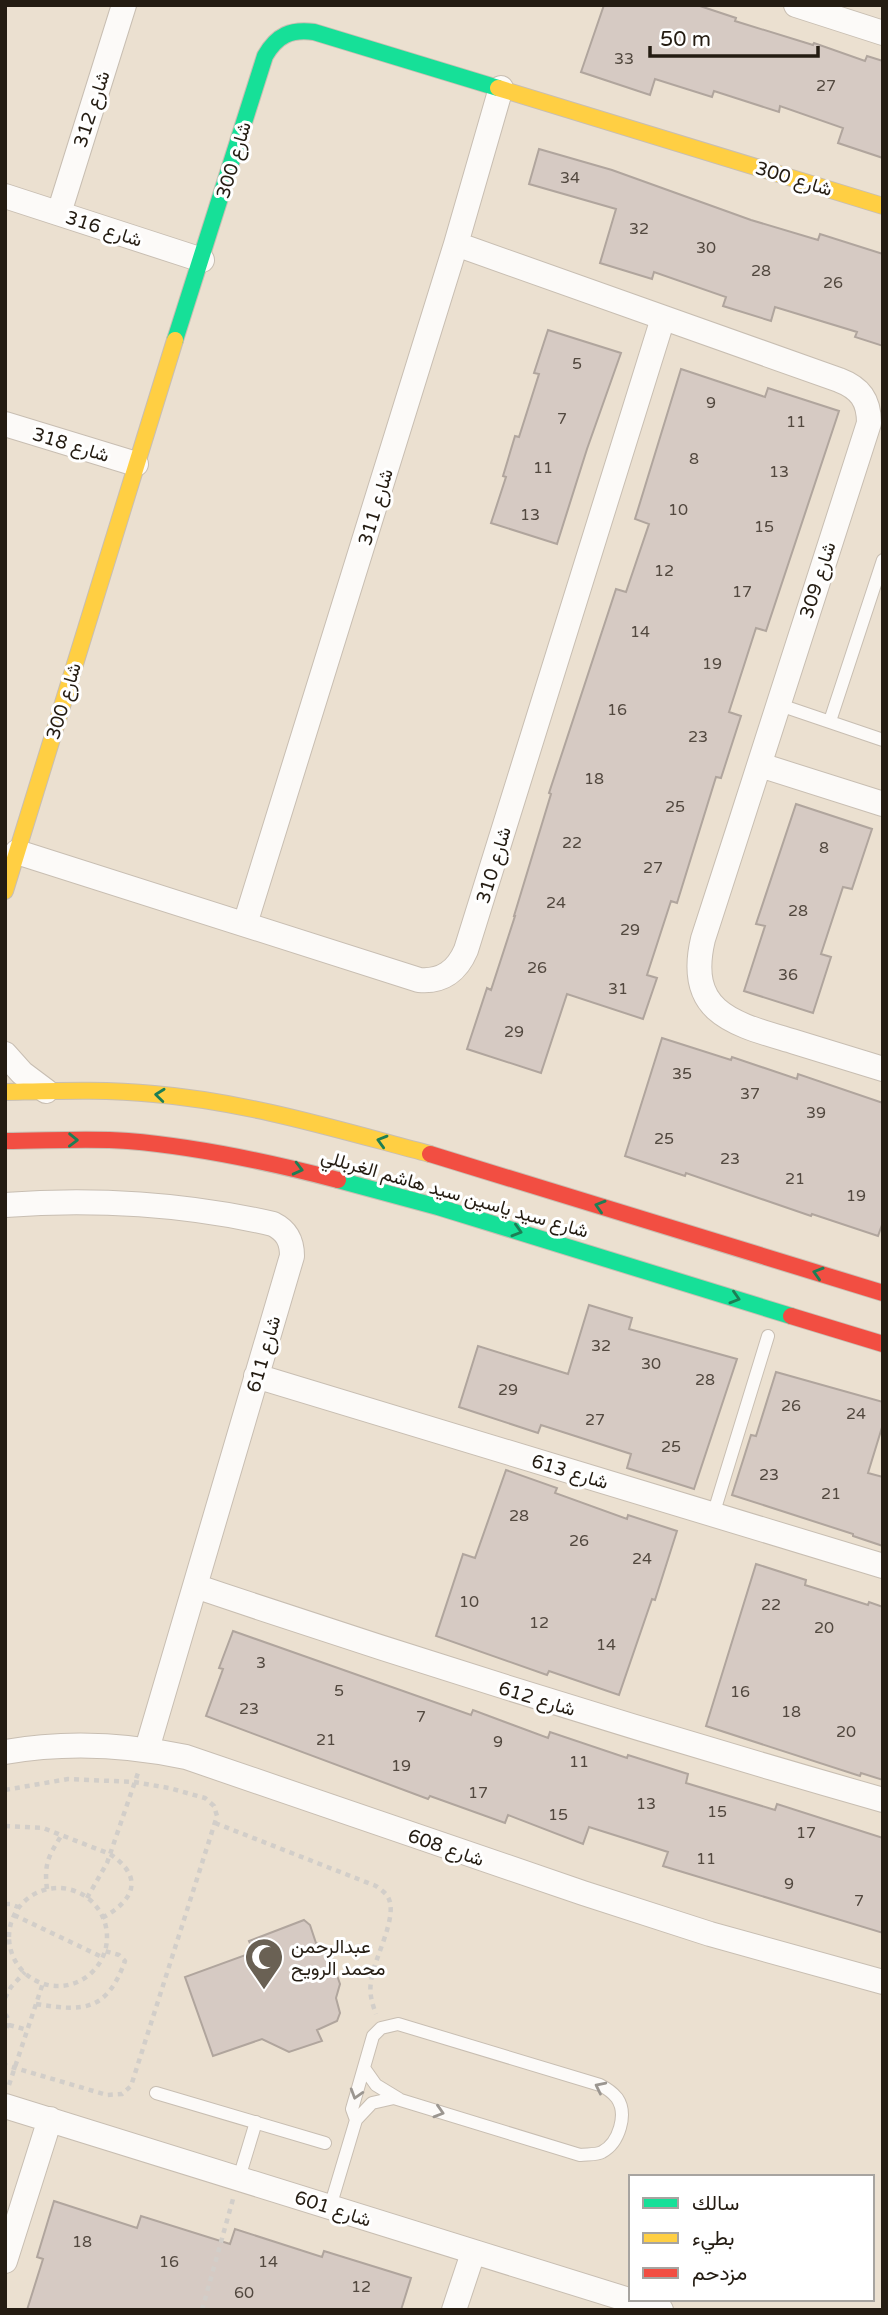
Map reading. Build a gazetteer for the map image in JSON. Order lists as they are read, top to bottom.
{
  "streets": {
    "street": [
      "شارع 312",
      "شارع 300",
      "شارع 316",
      "شارع 318",
      "شارع 311",
      "شارع 309",
      "شارع 310",
      "شارع سيد ياسين سيد هاشم الغربللي",
      "شارع 611",
      "شارع 613",
      "شارع 612",
      "شارع 608",
      "شارع 601"
    ]
  },
  "crossings": [
    ["شارع 312", "شارع 316"],
    ["شارع 300", "شارع 316"],
    ["شارع 300", "شارع 318"],
    ["شارع 300", "شارع 311"],
    ["شارع 300", "شارع 310"],
    ["شارع 311", "شارع 309"],
    ["شارع 311", "شارع 310"],
    ["شارع 309", "شارع 310"],
    ["شارع 611", "شارع 613"],
    ["شارع 611", "شارع 612"],
    ["شارع 611", "شارع 608"]
  ],
  "places": {
    "mosque": ["عبدالرحمن محمد الرويح"]
  },
  "house_numbers": [
    "33",
    "27",
    "34",
    "32",
    "30",
    "28",
    "26",
    "5",
    "9",
    "7",
    "11",
    "8",
    "11",
    "13",
    "10",
    "13",
    "15",
    "12",
    "17",
    "14",
    "19",
    "16",
    "23",
    "18",
    "25",
    "22",
    "8",
    "27",
    "24",
    "28",
    "29",
    "26",
    "36",
    "31",
    "29",
    "35",
    "37",
    "39",
    "25",
    "23",
    "21",
    "19",
    "32",
    "30",
    "28",
    "29",
    "26",
    "24",
    "27",
    "25",
    "23",
    "21",
    "28",
    "26",
    "24",
    "10",
    "22",
    "12",
    "20",
    "14",
    "3",
    "5",
    "16",
    "23",
    "18",
    "7",
    "20",
    "21",
    "9",
    "11",
    "19",
    "17",
    "13",
    "15",
    "15",
    "17",
    "11",
    "9",
    "7",
    "18",
    "16",
    "14",
    "12",
    "60"
  ],
  "legend": ["سالك", "بطيء", "مزدحم"],
  "scale_bar": "50 m"
}
